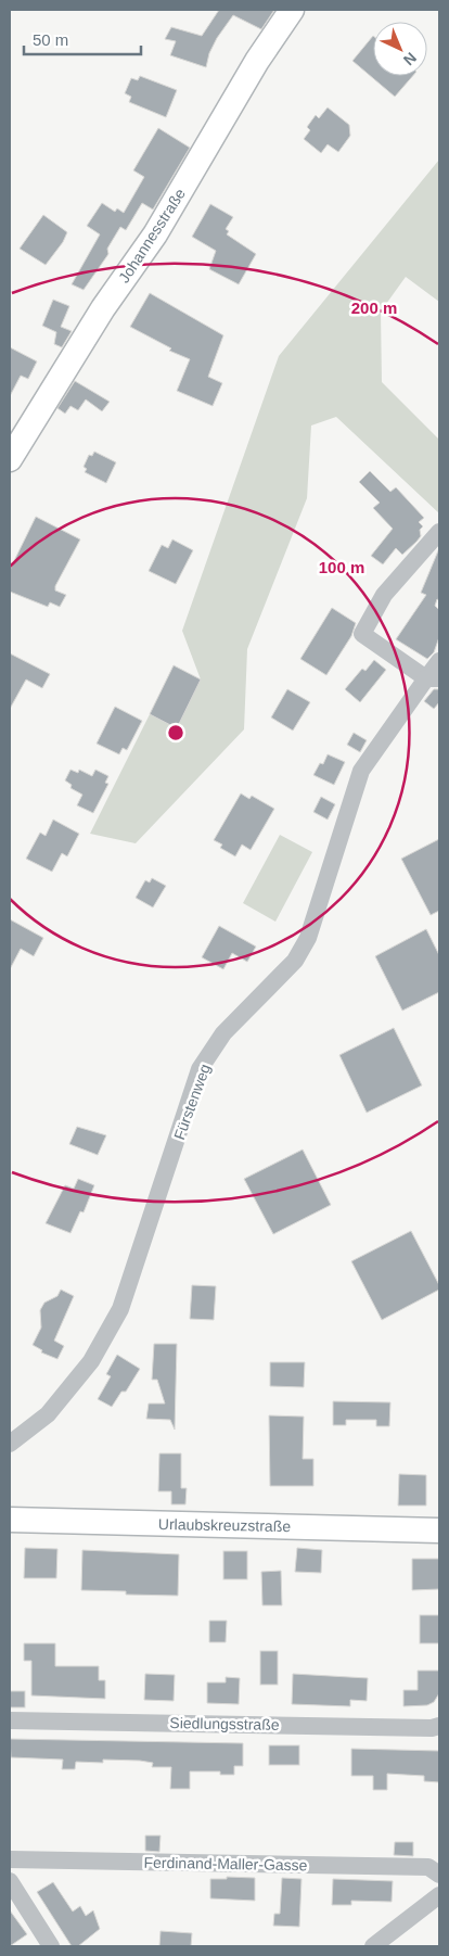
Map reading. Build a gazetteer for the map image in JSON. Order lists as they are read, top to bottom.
{
  "streets": {
    "main road": ["Johannesstraße", "Urlaubskreuzstraße"],
    "street": ["Fürstenweg", "Siedlungsstraße", "Ferdinand-Maller-Gasse"]
  },
  "scale_bar": "50 m",
  "north": "bottom right",
  "rings": ["200 m", "100 m"]
}
